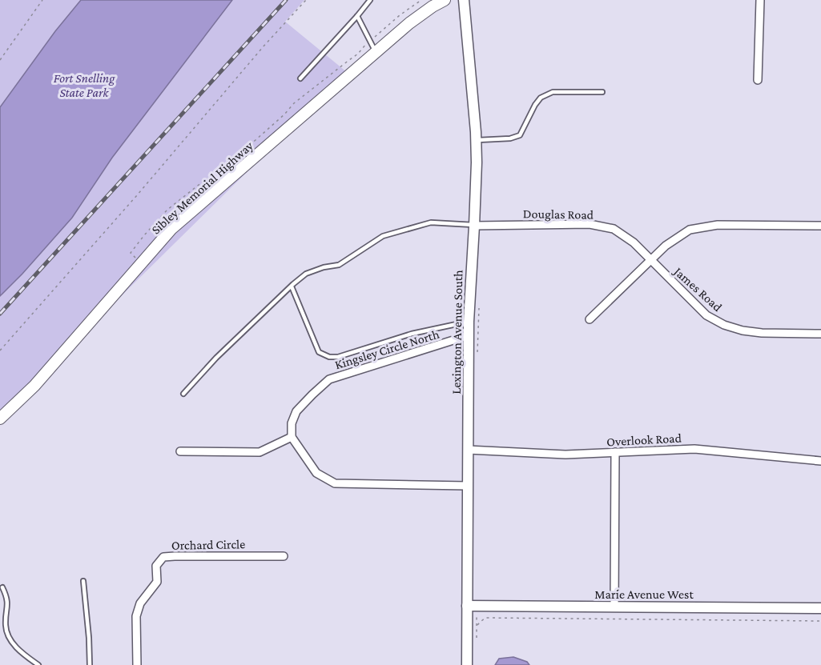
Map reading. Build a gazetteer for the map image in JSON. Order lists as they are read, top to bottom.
{
  "streets": {
    "main road": ["Sibley Memorial Highway"],
    "street": [
      "Douglas Road",
      "James Road",
      "Lexington Avenue South",
      "Kingsley Circle North",
      "Overlook Road",
      "Orchard Circle",
      "Marie Avenue West"
    ]
  },
  "crossings": [
    ["Douglas Road", "James Road"],
    ["Douglas Road", "Lexington Avenue South"],
    ["Lexington Avenue South", "Kingsley Circle North"],
    ["Lexington Avenue South", "Overlook Road"],
    ["Lexington Avenue South", "Marie Avenue West"]
  ],
  "parks": ["Fort Snelling State Park"]
}
